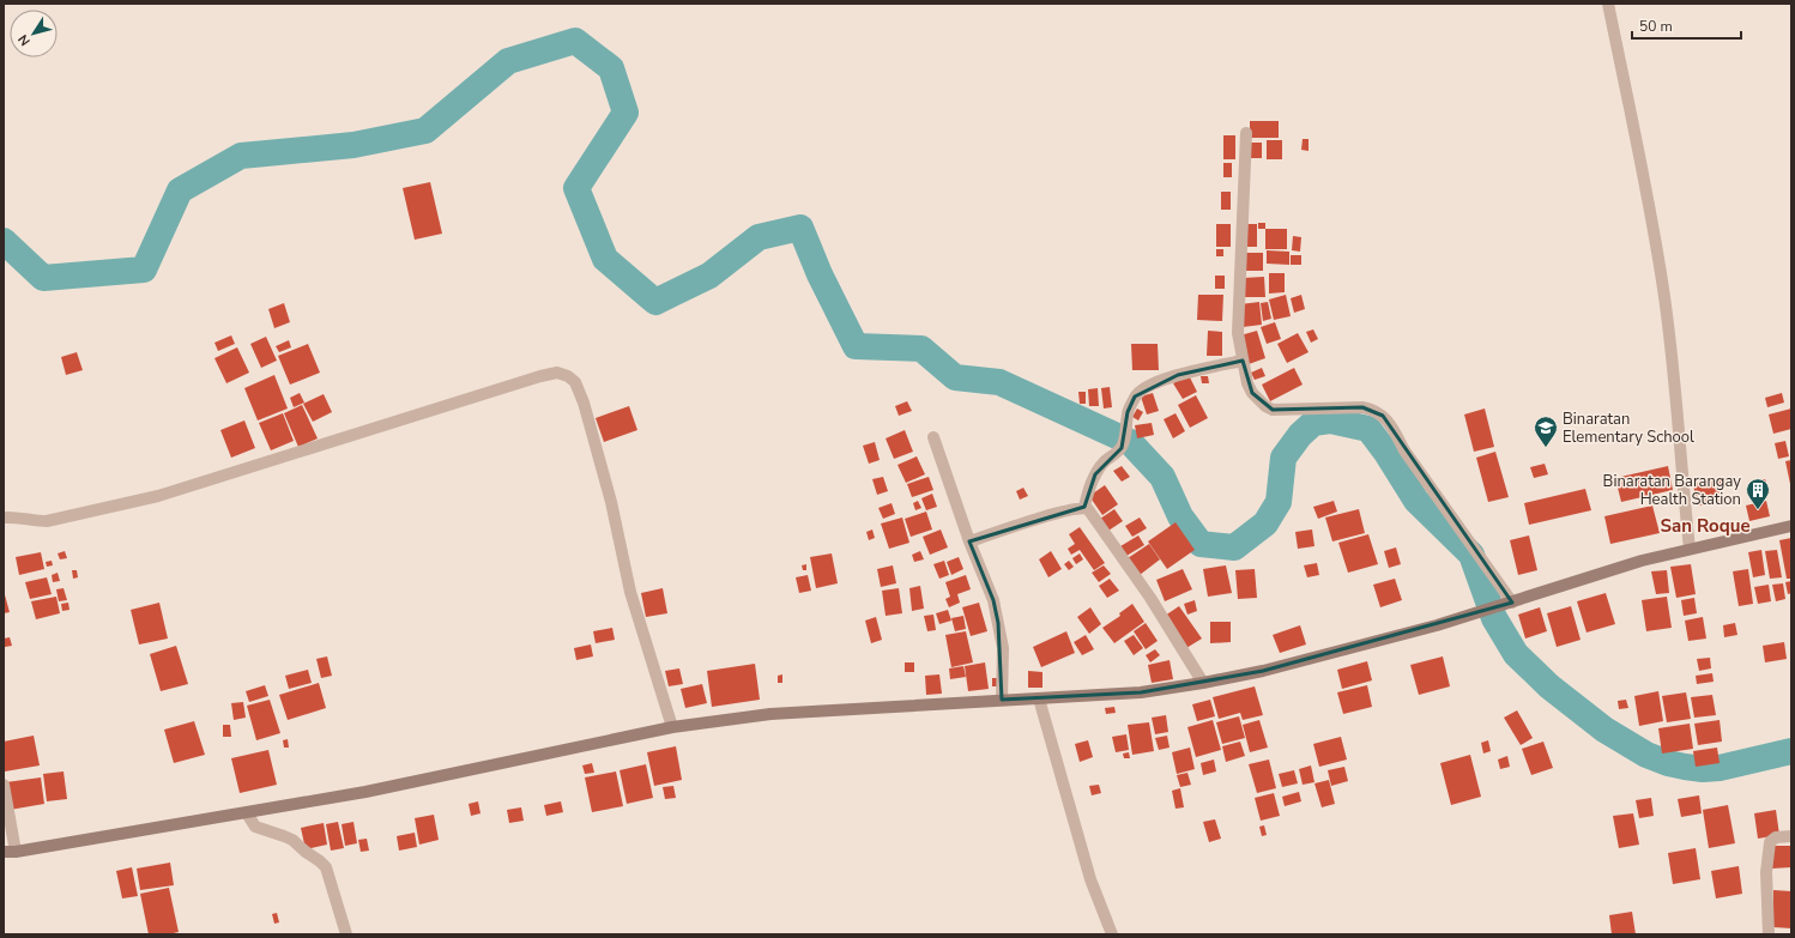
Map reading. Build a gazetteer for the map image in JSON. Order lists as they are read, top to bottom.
{
  "districts": ["San Roque"],
  "places": {
    "school or university": ["Binaratan Elementary School"],
    "building": ["Binaratan Barangay Health Station"]
  },
  "scale_bar": "50 m",
  "north": "bottom left"
}
